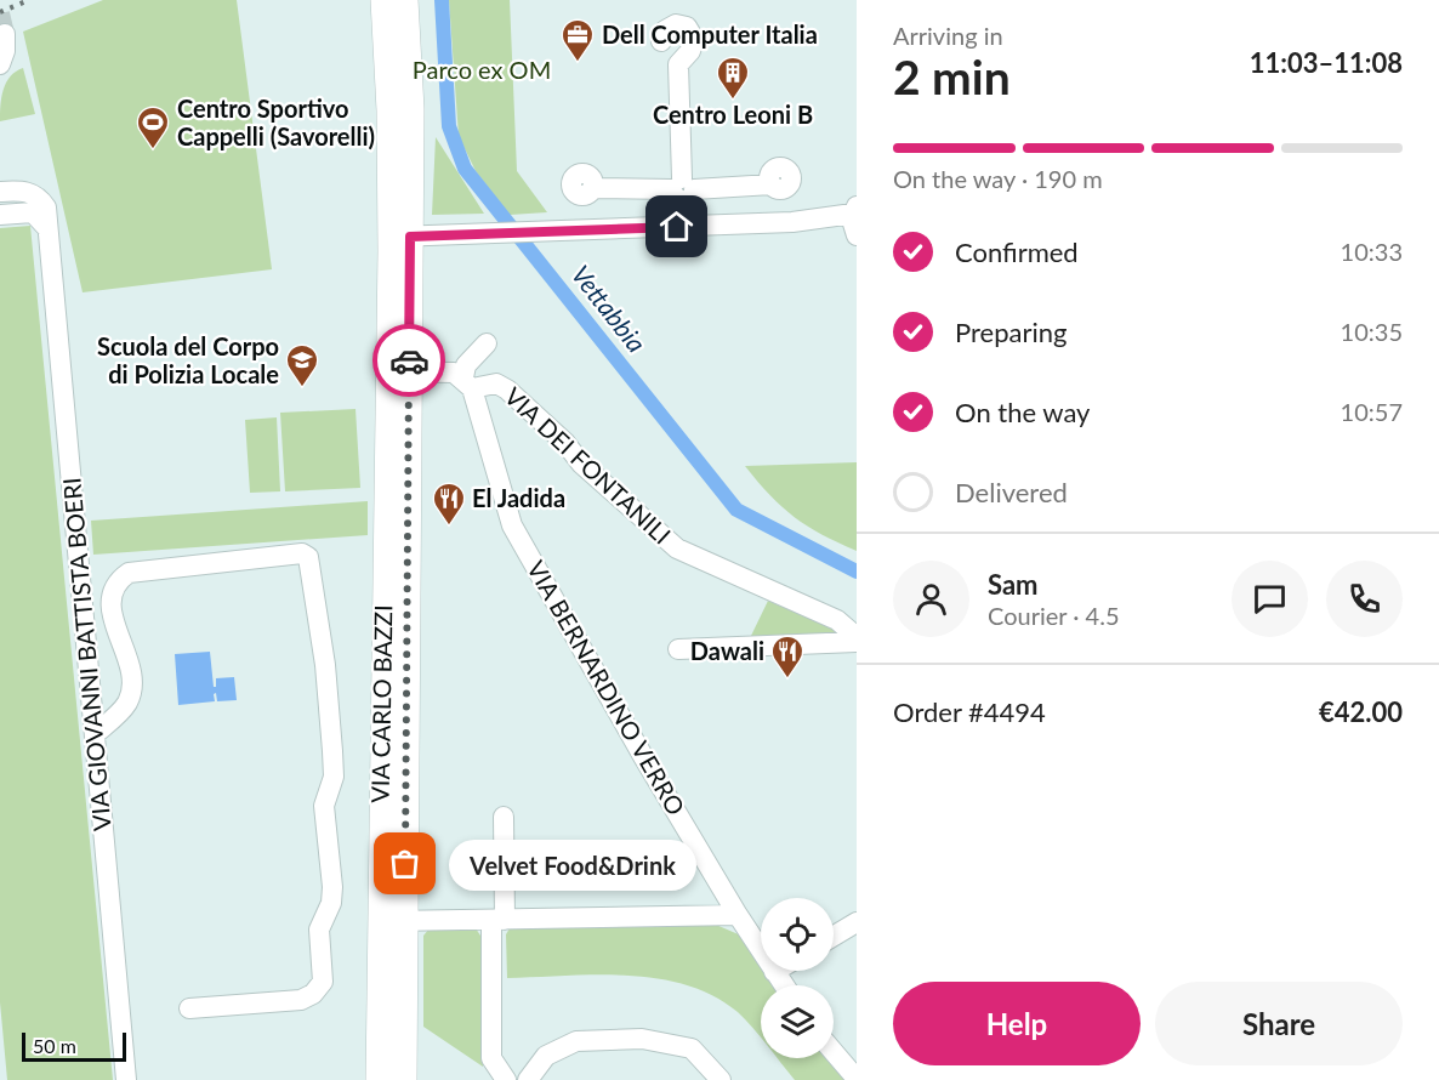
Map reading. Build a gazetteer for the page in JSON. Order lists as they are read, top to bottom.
{
  "streets": {
    "main road": ["VIA CARLO BAZZI"],
    "street": ["VIA DEI FONTANILI", "VIA GIOVANNI BATTISTA BOERI", "VIA BERNARDINO VERRO"]
  },
  "crossings": [
    ["VIA DEI FONTANILI", "VIA BERNARDINO VERRO"]
  ],
  "water": ["Vettabbia"],
  "parks": ["Parco ex OM"],
  "places": {
    "office": ["Dell Computer Italia"],
    "building": ["Centro Leoni B"],
    "sports": ["Centro Sportivo Cappelli (Savorelli)"],
    "school or university": ["Scuola del Corpo di Polizia Locale"],
    "restaurant": ["El Jadida", "Dawali"],
    "other": ["Velvet Food&Drink"]
  },
  "scale_bar": "50 m",
  "page": {
    "heading": ["2 min", "Arriving in", "11:03–11:08"],
    "panel": [
      "Sam",
      "Courier · 4.5",
      "Order #4494",
      "€42.00"
    ],
    "bar": "On the way · 190 m",
    "list": [
      ["Confirmed", "10:33"],
      ["Preparing", "10:35"],
      ["On the way", "10:57"],
      "Delivered"
    ],
    "bubble": "Velvet Food&Drink",
    "buttons": ["Help", "Share"],
    "scale": "50 m"
  }
}
